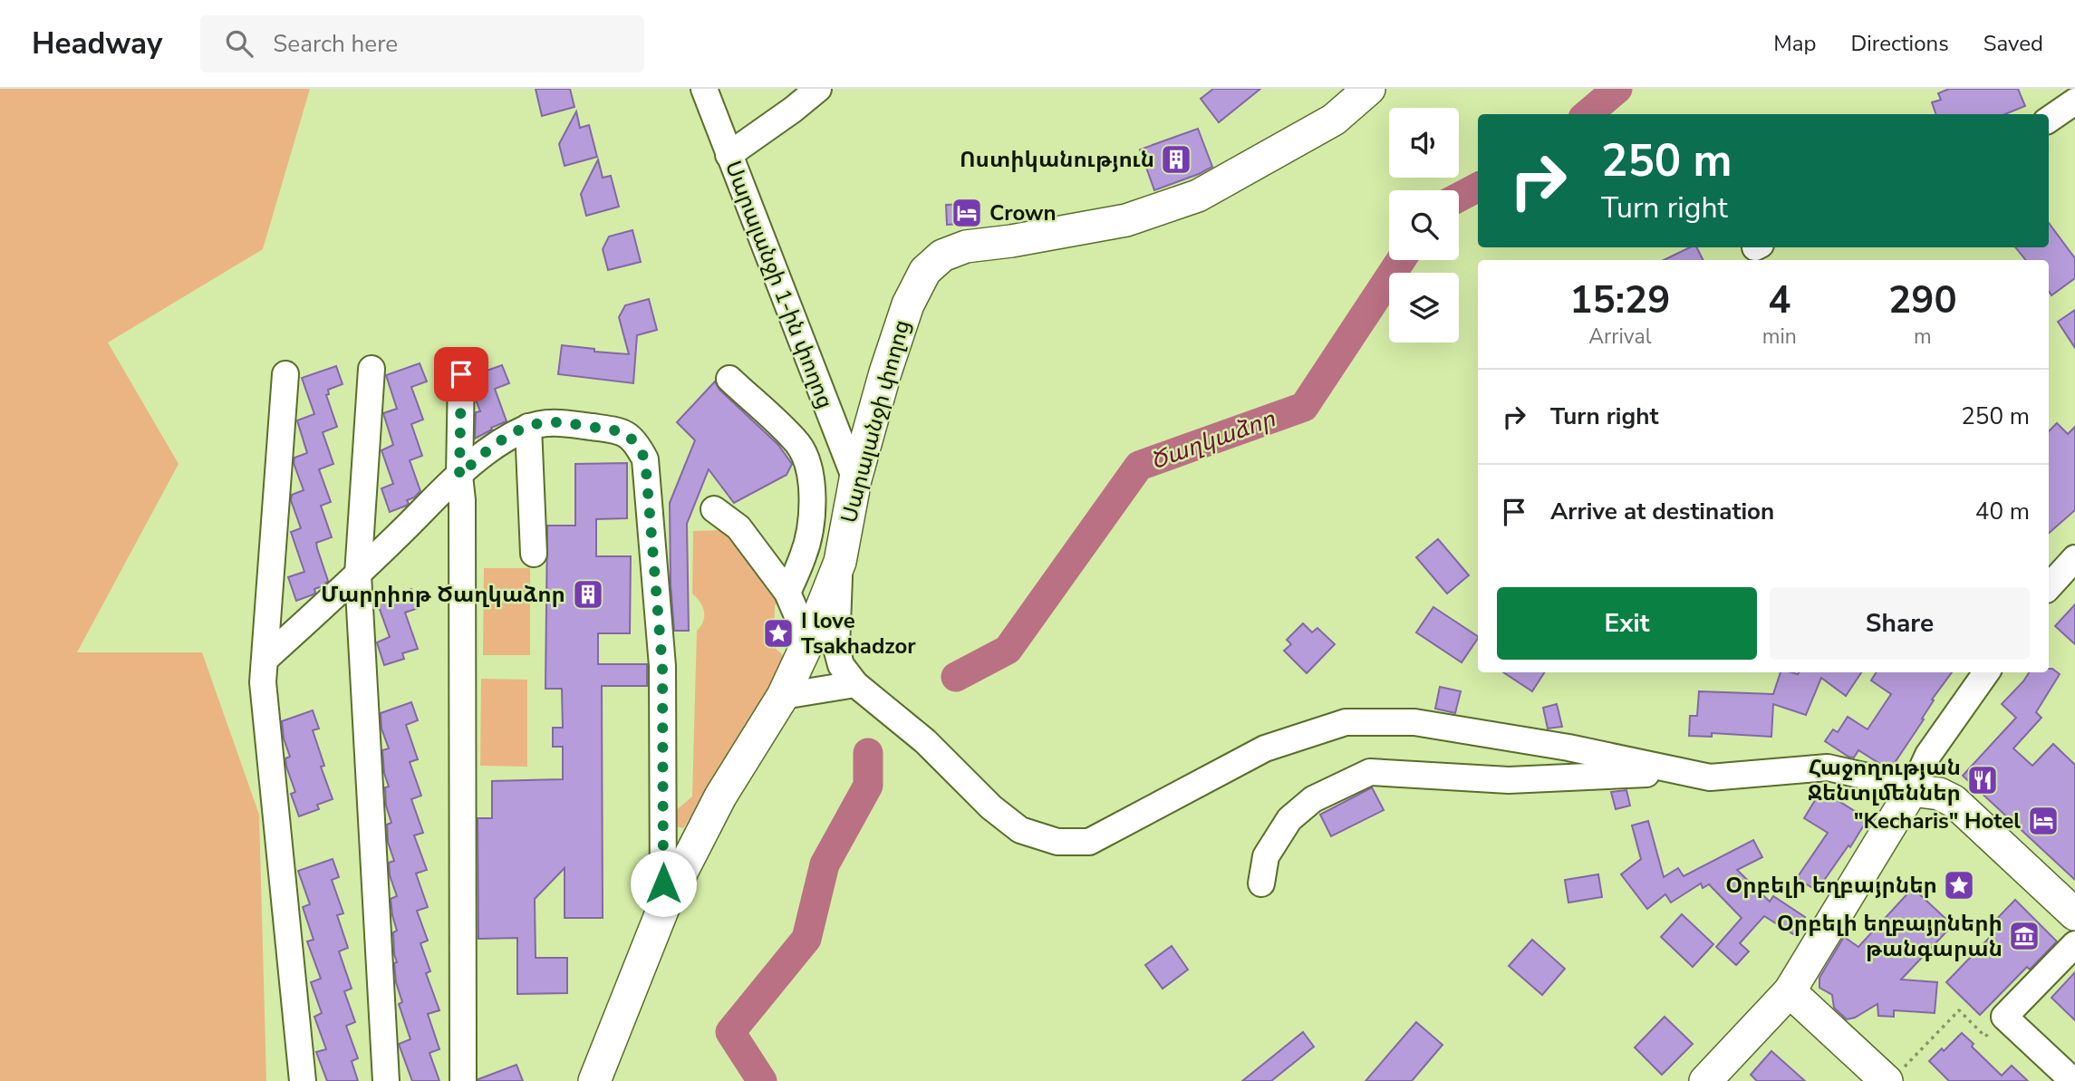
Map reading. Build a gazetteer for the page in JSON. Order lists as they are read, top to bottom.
{
  "streets": {
    "main road": ["Սարալանջի փողոց"],
    "street": ["Սարալանջի 1-ին փողոց"]
  },
  "crossings": [
    ["Սարալանջի 1-ին փողոց", "Սարալանջի փողոց"]
  ],
  "water": ["Ծաղկաձոր"],
  "places": {
    "building": ["Ոստիկանություն", "Մարրիոթ Ծաղկաձոր"],
    "hotel": ["Crown", "\"Kecharis\" Hotel"],
    "place": ["I love Tsakhadzor", "Օրբելի եղբայրներ"],
    "restaurant": ["Հաջողության Ջենտլմեններ"],
    "museum": ["Օրբելի եղբայրների թանգարան"]
  },
  "page": {
    "header": "Headway",
    "search": "Search here",
    "nav": ["Map", "Directions", "Saved"],
    "turn": ["250 m", "Turn right"],
    "eta": [
      "15:29",
      "Arrival",
      "4",
      "min",
      "290",
      "m"
    ],
    "list": [
      {
        "name": "Turn right",
        "value": "250 m"
      },
      {
        "name": "Arrive at destination",
        "value": "40 m"
      }
    ],
    "buttons": ["Exit", "Share"]
  }
}
